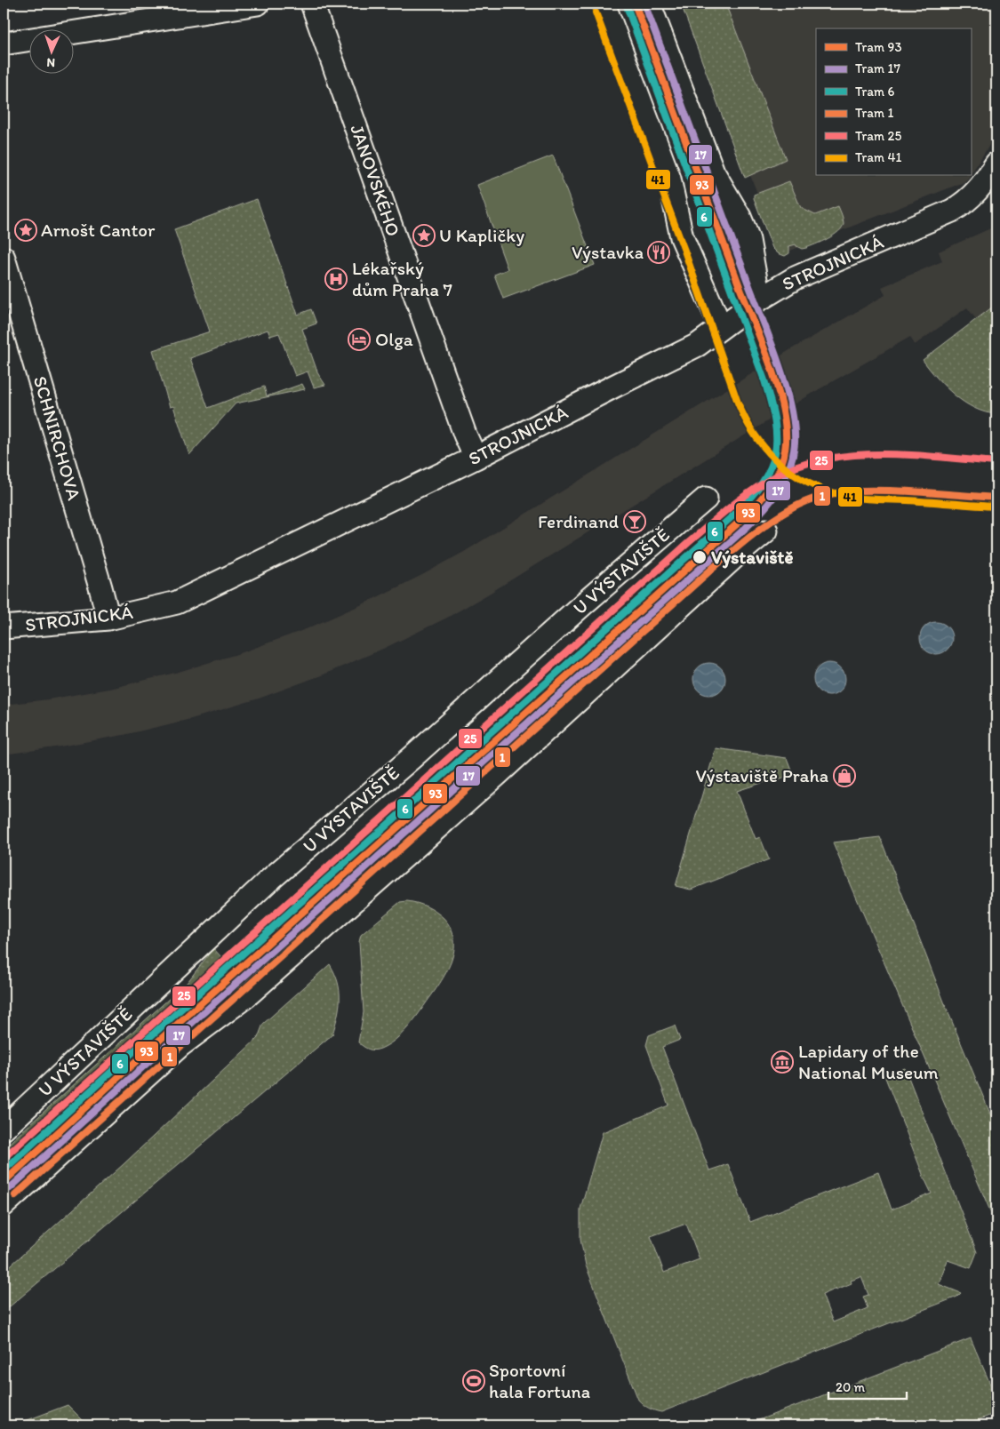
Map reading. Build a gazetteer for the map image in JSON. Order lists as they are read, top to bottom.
{
  "streets": {
    "street": [
      "JANOVSKÉHO",
      "STROJNICKÁ",
      "SCHNIRCHOVA",
      "U VÝSTAVIŠTĚ"
    ]
  },
  "crossings": [
    ["JANOVSKÉHO", "STROJNICKÁ"],
    ["STROJNICKÁ", "SCHNIRCHOVA"]
  ],
  "places": {
    "place": ["Arnošt Cantor", "U Kapličky"],
    "restaurant": ["Výstavka"],
    "hospital": ["Lékařský dům Praha 7"],
    "hotel": ["Olga"],
    "bar": ["Ferdinand"],
    "other": ["Výstaviště"],
    "shop": ["Výstaviště Praha"],
    "museum": ["Lapidary of the National Museum"],
    "sports": ["Sportovní hala Fortuna"]
  },
  "lines": [
    "tram line 93",
    "tram line 17",
    "tram line 6",
    "tram line 41",
    "tram line 25",
    "tram line 1"
  ],
  "legend": [
    "Tram 93",
    "Tram 17",
    "Tram 6",
    "Tram 1",
    "Tram 25",
    "Tram 41"
  ],
  "scale_bar": "20 m",
  "north": "bottom"
}
